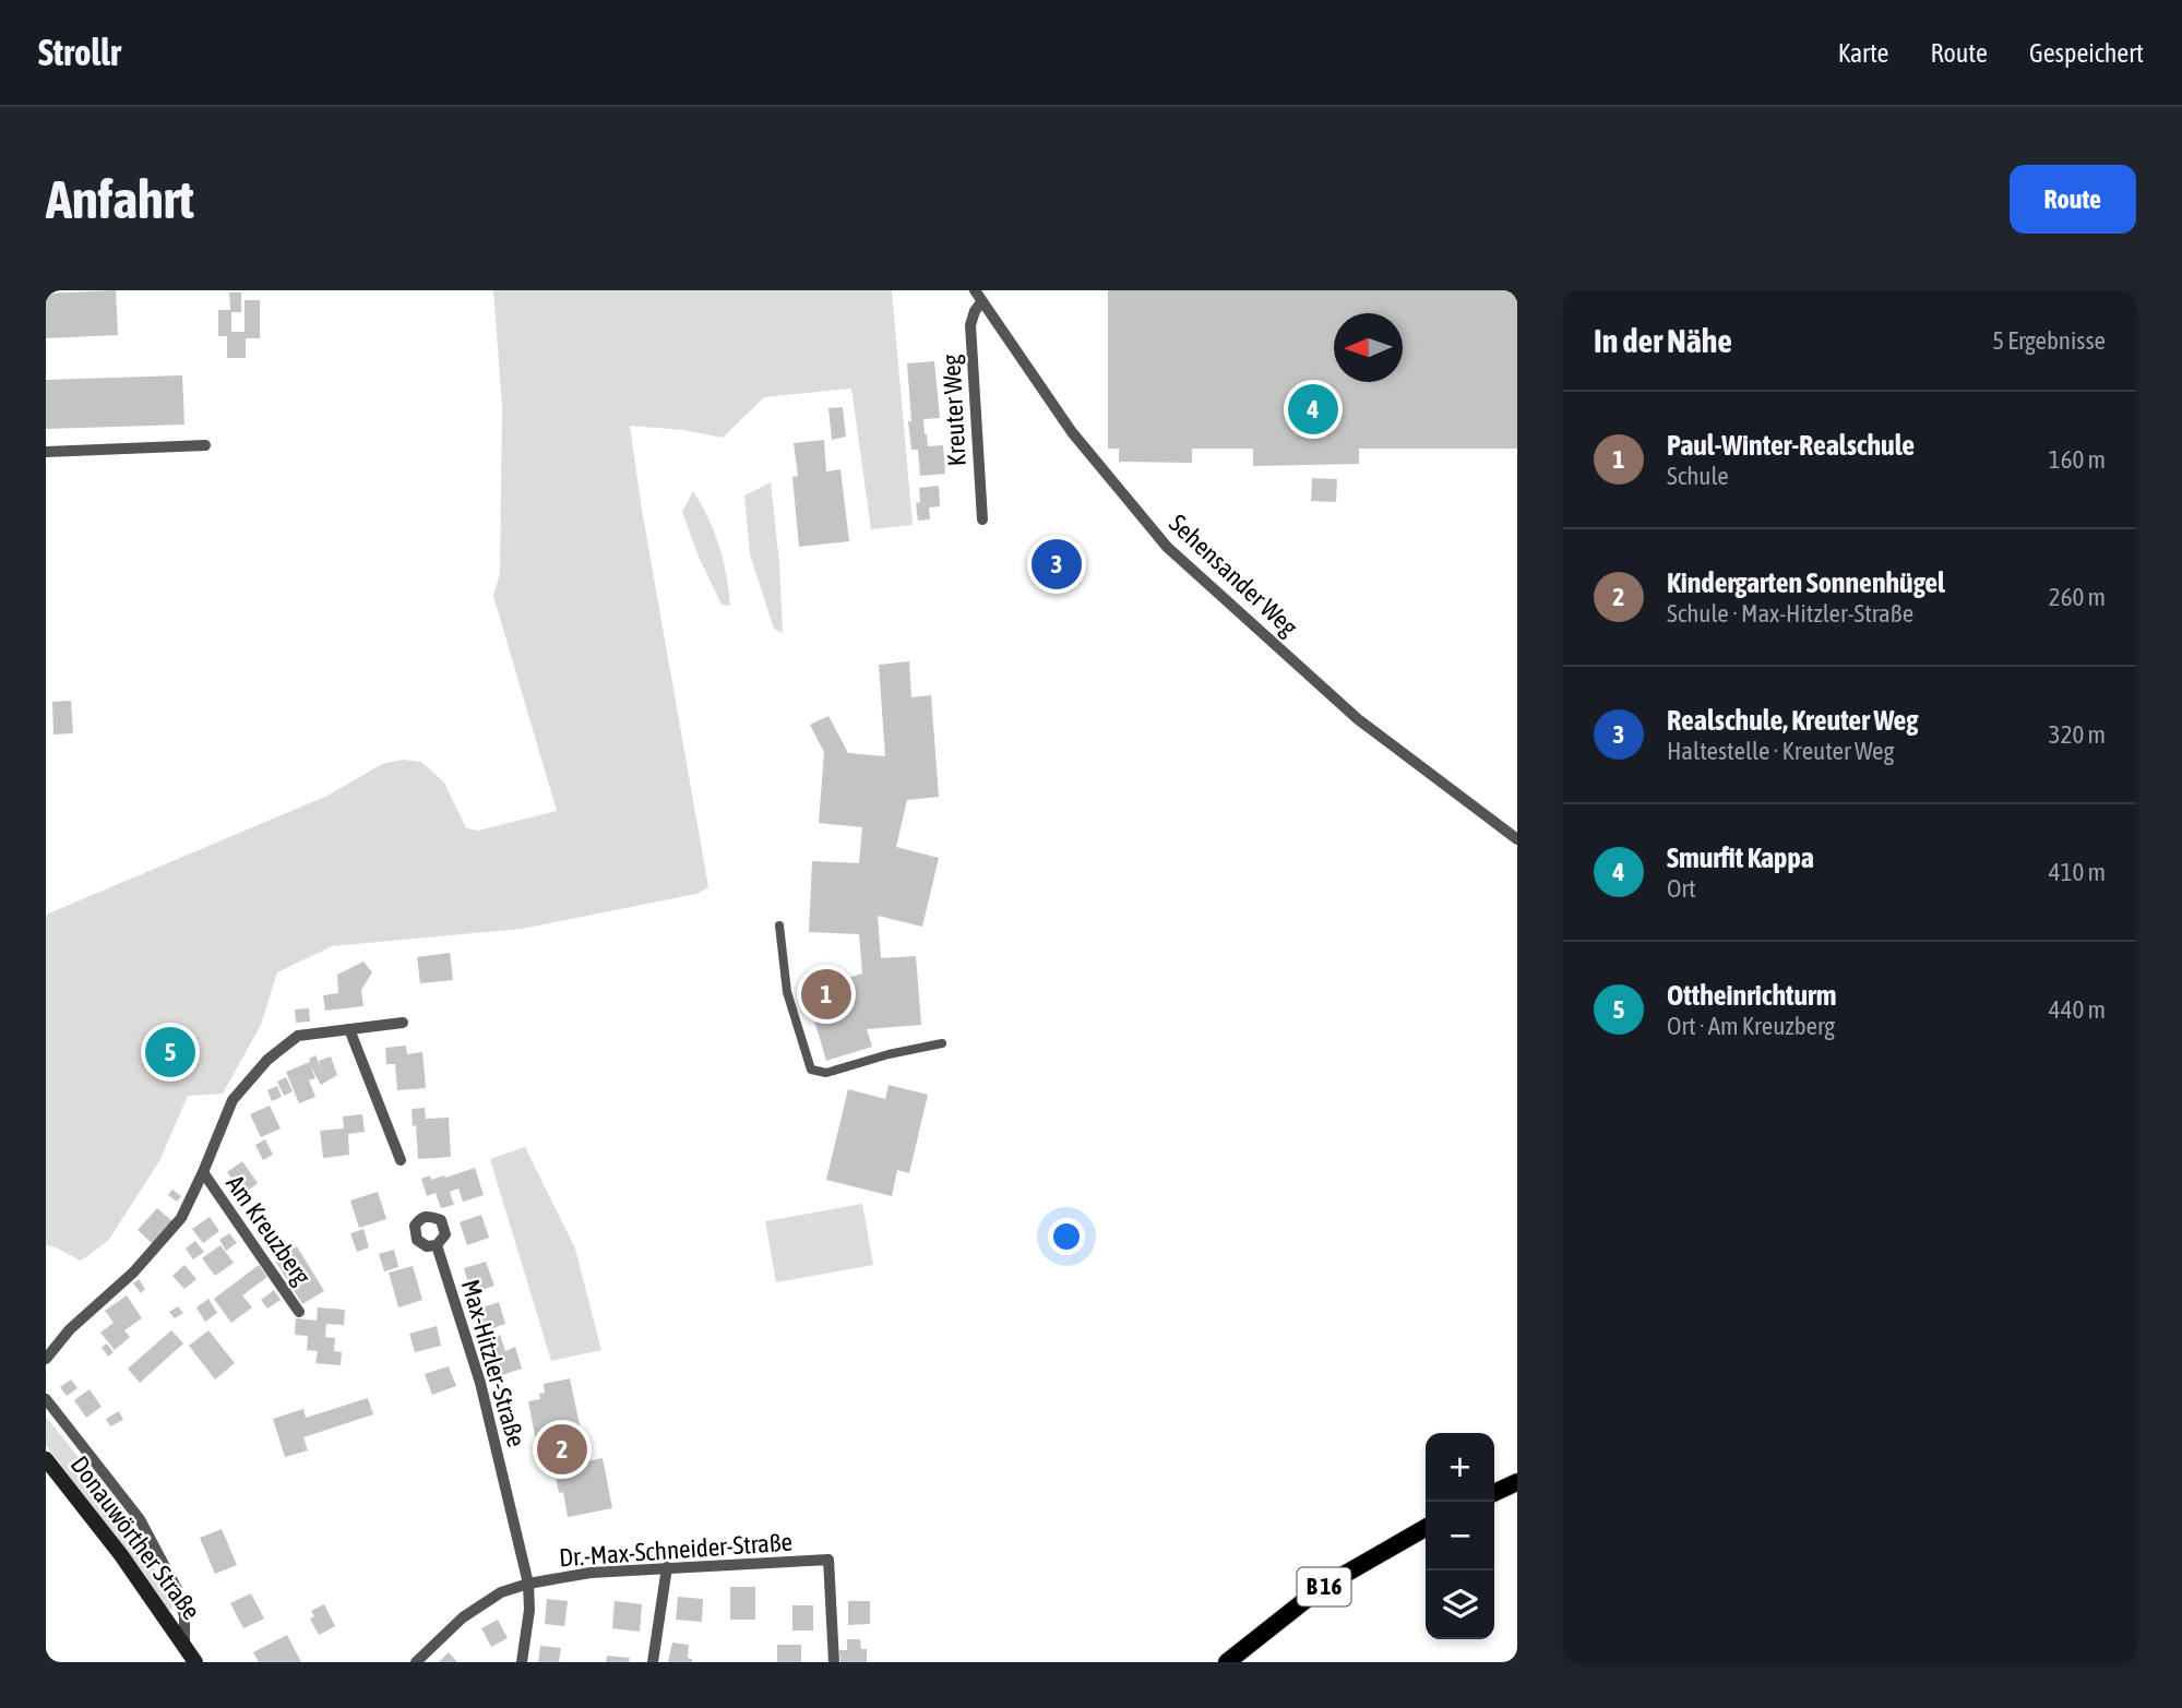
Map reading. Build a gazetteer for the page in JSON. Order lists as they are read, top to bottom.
{
  "streets": {
    "main road": ["Donauwörther Straße", "B 16"],
    "street": [
      "Kreuter Weg",
      "Sehensander Weg",
      "Am Kreuzberg",
      "Max-Hitzler-Straße",
      "Dr.-Max-Schneider-Straße"
    ]
  },
  "crossings": [
    ["Kreuter Weg", "Sehensander Weg"],
    ["Max-Hitzler-Straße", "Dr.-Max-Schneider-Straße"]
  ],
  "north": "left",
  "page": {
    "header": "Strollr",
    "nav": ["Karte", "Route", "Gespeichert"],
    "buttons": "Route",
    "title": "Anfahrt",
    "heading": ["In der Nähe", "5 Ergebnisse"],
    "pins": [
      "4",
      "3",
      "1",
      "5",
      "2"
    ],
    "list": [
      {
        "mark": "1",
        "name": "Paul-Winter-Realschule",
        "note": "Schule",
        "value": "160 m"
      },
      {
        "mark": "2",
        "name": "Kindergarten Sonnenhügel",
        "note": "Schule · Max-Hitzler-Straße",
        "value": "260 m"
      },
      {
        "mark": "3",
        "name": "Realschule, Kreuter Weg",
        "note": "Haltestelle · Kreuter Weg",
        "value": "320 m"
      },
      {
        "mark": "4",
        "name": "Smurfit Kappa",
        "note": "Ort",
        "value": "410 m"
      },
      {
        "mark": "5",
        "name": "Ottheinrichturm",
        "note": "Ort · Am Kreuzberg",
        "value": "440 m"
      }
    ],
    "map_buttons": ["+", "−"]
  }
}
